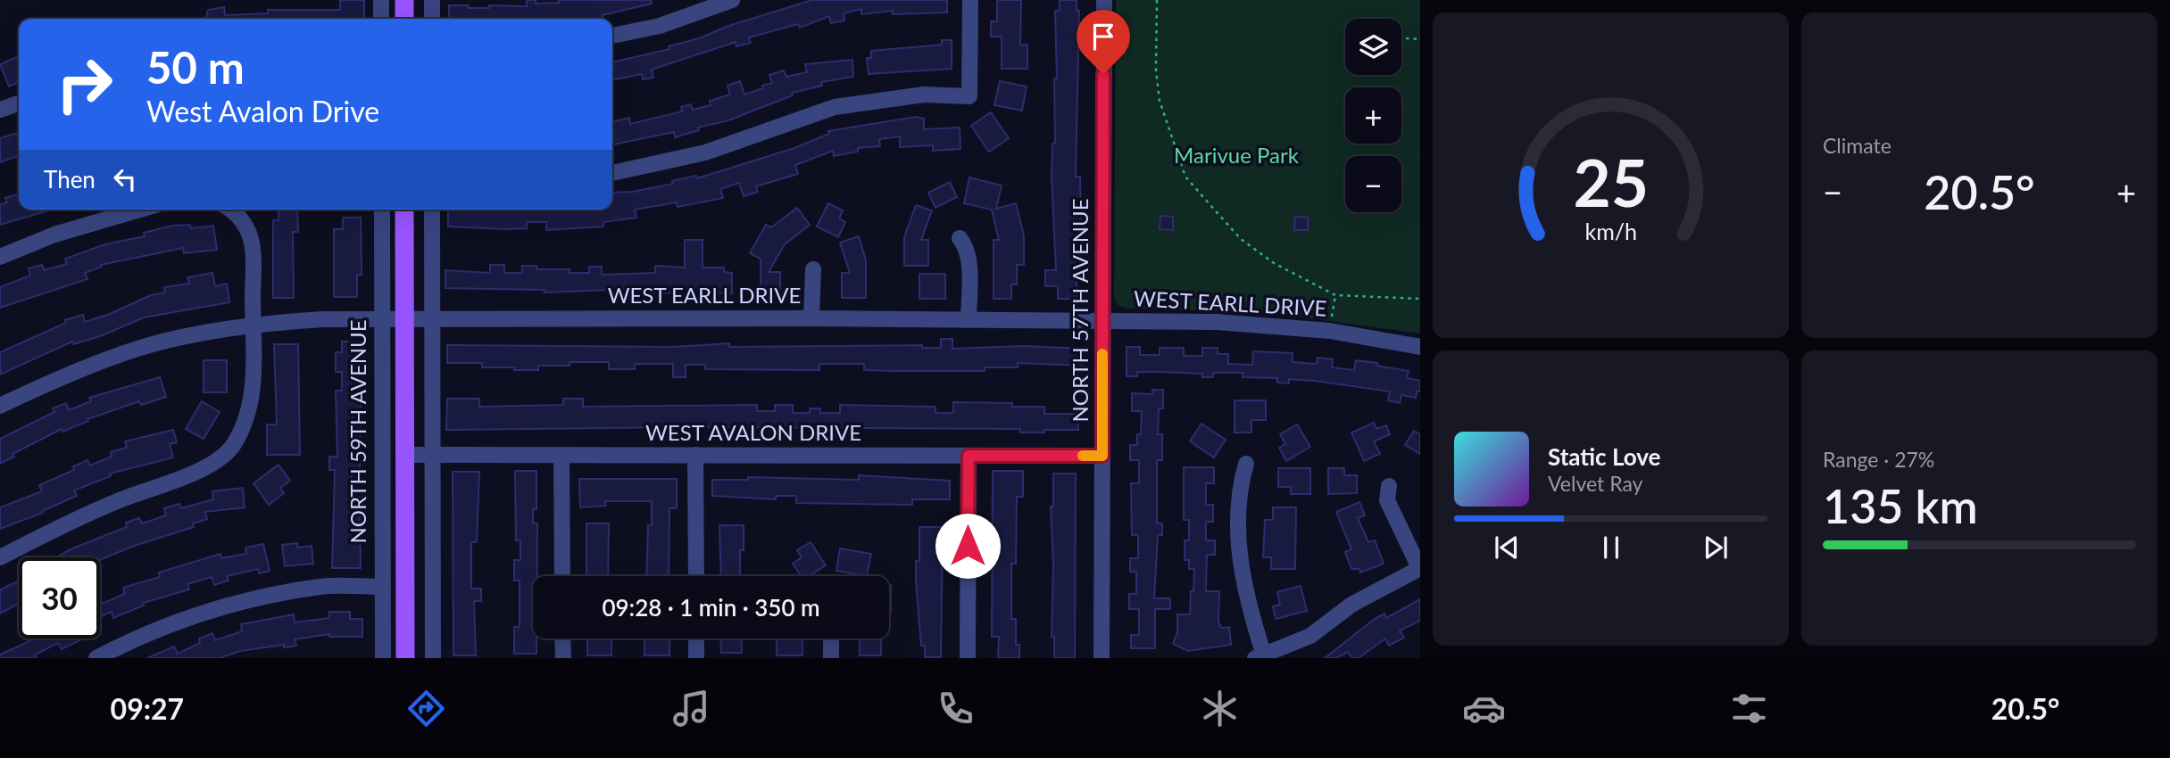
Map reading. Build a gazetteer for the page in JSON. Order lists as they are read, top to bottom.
{
  "streets": {
    "street": [
      "WEST EARLL DRIVE",
      "NORTH 57TH AVENUE",
      "NORTH 59TH AVENUE",
      "WEST AVALON DRIVE"
    ]
  },
  "crossings": [
    ["WEST EARLL DRIVE", "NORTH 57TH AVENUE"],
    ["WEST EARLL DRIVE", "NORTH 59TH AVENUE"],
    ["NORTH 57TH AVENUE", "WEST AVALON DRIVE"]
  ],
  "parks": ["Marivue Park"],
  "page": {
    "tile": [
      "Climate",
      ["Range · 27%", "135 km"]
    ],
    "map_buttons": ["+", "−"],
    "turn": ["50 m", "West Avalon Drive"],
    "then": "Then",
    "heat": ["−", "20.5°", "+"],
    "song": ["Static Love", "Velvet Ray"],
    "limit": "30",
    "trip": "09:28 · 1 min · 350 m",
    "tabs": ["09:27", "20.5°"],
    "gauge": ["25", "km/h"]
  }
}
